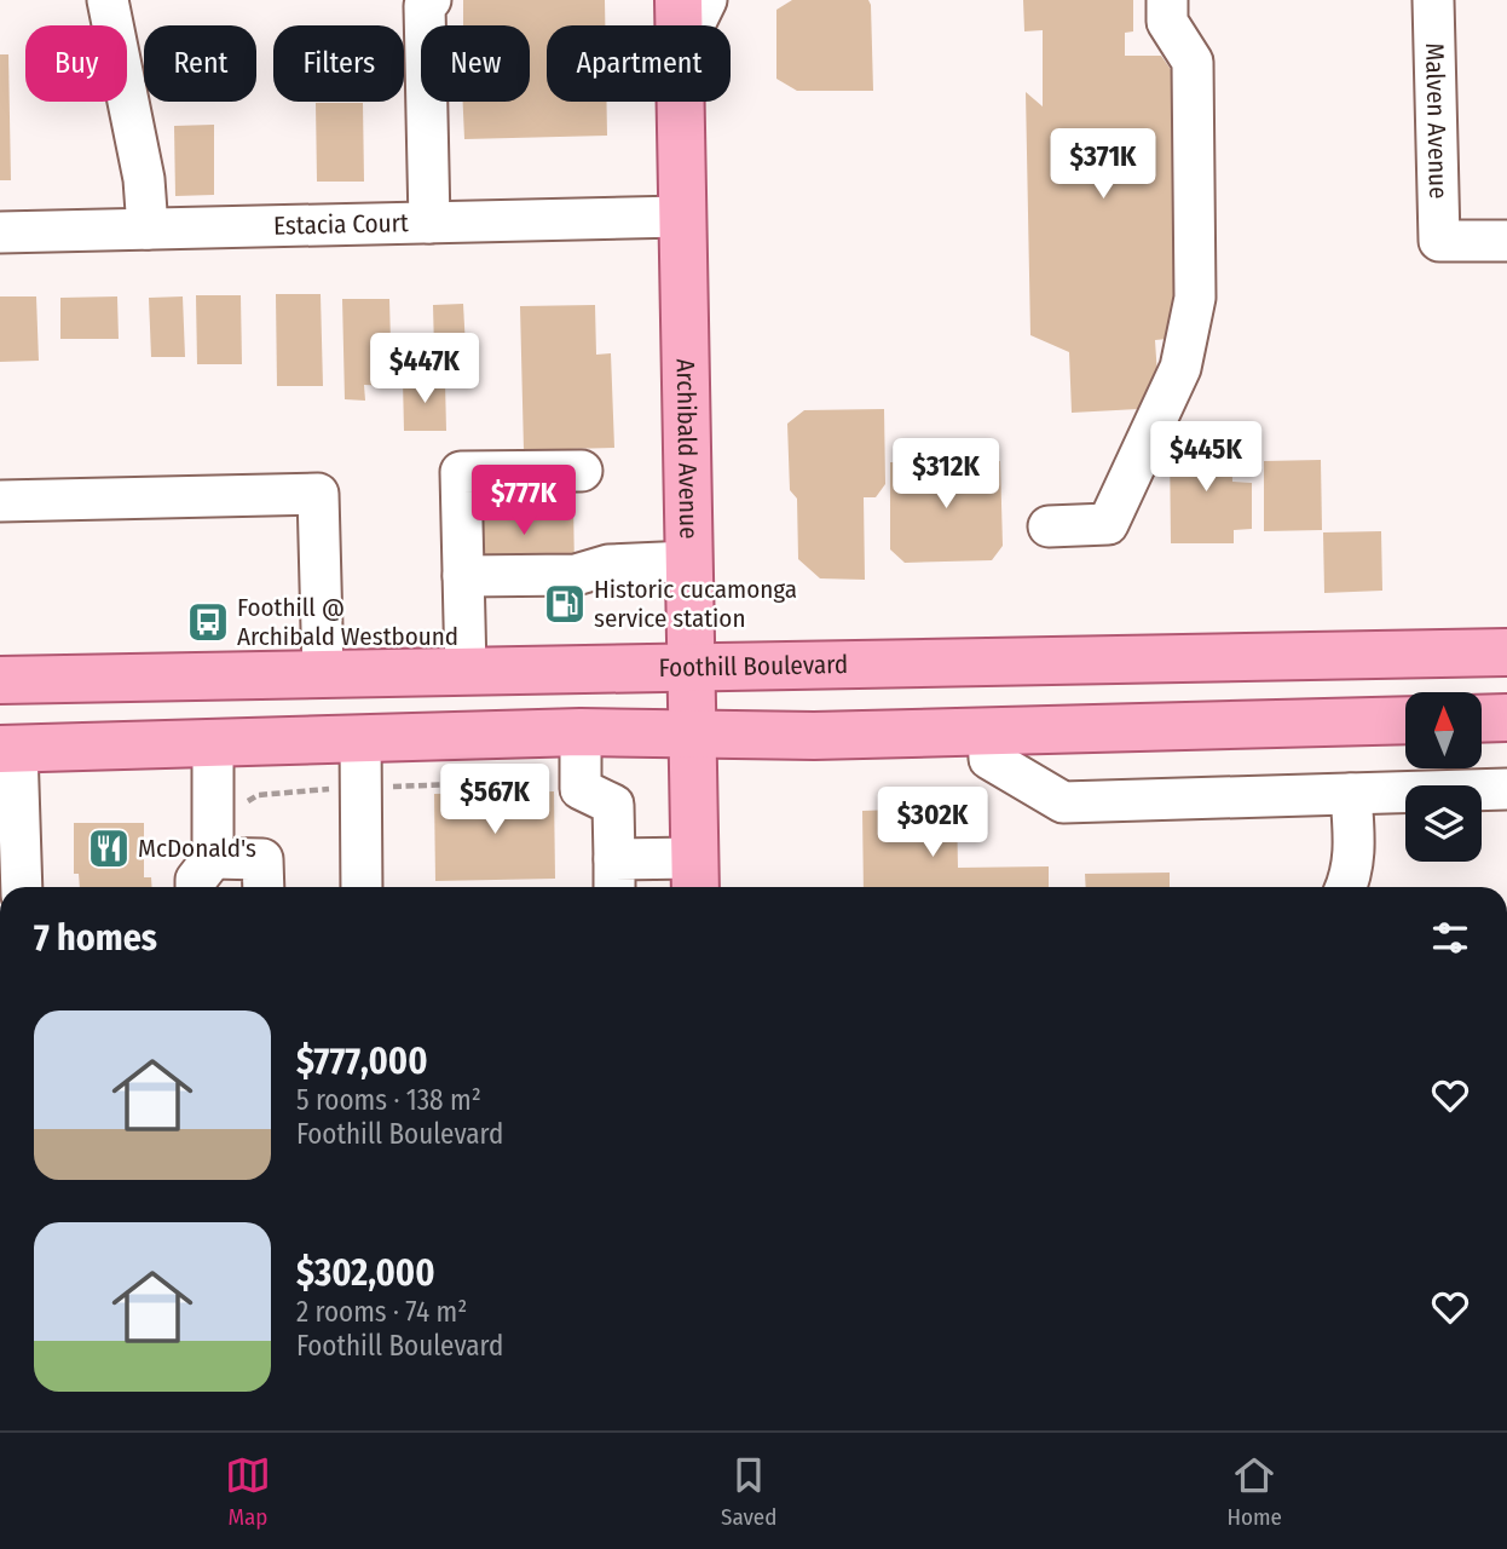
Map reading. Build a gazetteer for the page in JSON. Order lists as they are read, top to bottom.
{
  "streets": {
    "main road": ["Archibald Avenue", "Foothill Boulevard"],
    "street": ["Malven Avenue", "Estacia Court"]
  },
  "crossings": [
    ["Estacia Court", "Archibald Avenue"],
    ["Archibald Avenue", "Foothill Boulevard"]
  ],
  "places": {
    "fuel station": ["Historic cucamonga service station"],
    "bus stop": ["Foothill @ Archibald Westbound"],
    "restaurant": ["McDonald's"]
  },
  "north": "top",
  "page": {
    "chip": [
      "Buy",
      "Rent",
      "Filters",
      "New",
      "Apartment"
    ],
    "price": [
      "$371K",
      "$447K",
      "$445K",
      "$312K",
      "$777K",
      "$567K",
      "$302K"
    ],
    "heading": "7 homes",
    "list": [
      {
        "name": "$777,000",
        "note": "5 rooms · 138 m² · Foothill Boulevard"
      },
      {
        "name": "$302,000",
        "note": "2 rooms · 74 m² · Foothill Boulevard"
      }
    ],
    "tabs": ["Map", "Saved", "Home"]
  }
}
